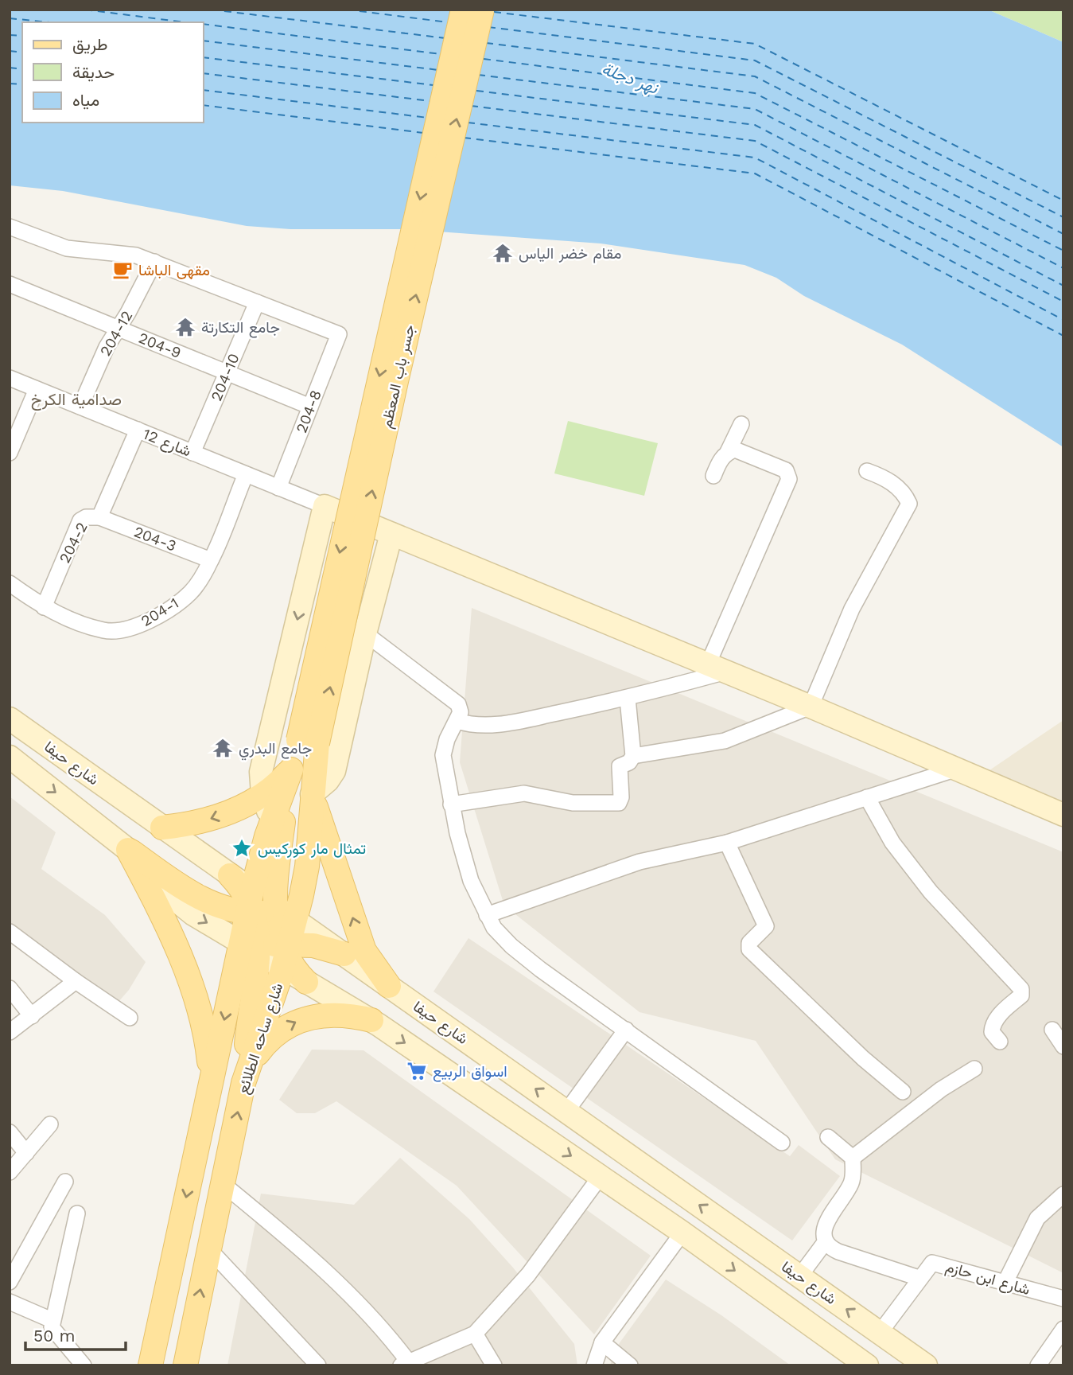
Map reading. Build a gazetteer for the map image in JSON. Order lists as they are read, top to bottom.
{
  "streets": {
    "main road": ["جسر باب المعظم", "شارع حيفا", "شارع ساحه الطلائع"],
    "street": [
      "204-12",
      "204-9",
      "204-10",
      "204-8",
      "شارع 12",
      "204-3",
      "204-2",
      "204-1",
      "شارع ابن حازم"
    ]
  },
  "crossings": [
    ["204-12", "204-9"],
    ["204-12", "شارع 12"],
    ["204-9", "204-10"],
    ["204-9", "204-8"],
    ["جسر باب المعظم", "شارع ساحه الطلائع"],
    ["204-10", "204-8"],
    ["204-10", "شارع 12"],
    ["204-8", "شارع 12"],
    ["شارع 12", "204-2"],
    ["شارع 12", "204-1"],
    ["204-3", "204-2"],
    ["204-3", "204-1"],
    ["204-2", "204-1"],
    ["شارع حيفا", "شارع ساحه الطلائع"],
    ["شارع حيفا", "شارع ابن حازم"]
  ],
  "districts": ["صدامية الكرخ"],
  "water": ["نهر دجلة"],
  "places": {
    "temple": ["مقام خضر الياس", "جامع التكارتة", "جامع البدري"],
    "cafe": ["مقهى الباشا"],
    "place": ["تمثال مار كوركيس"],
    "supermarket": ["اسواق الربيع"]
  },
  "legend": ["طريق", "حديقة", "مياه"],
  "scale_bar": "50 m"
}
